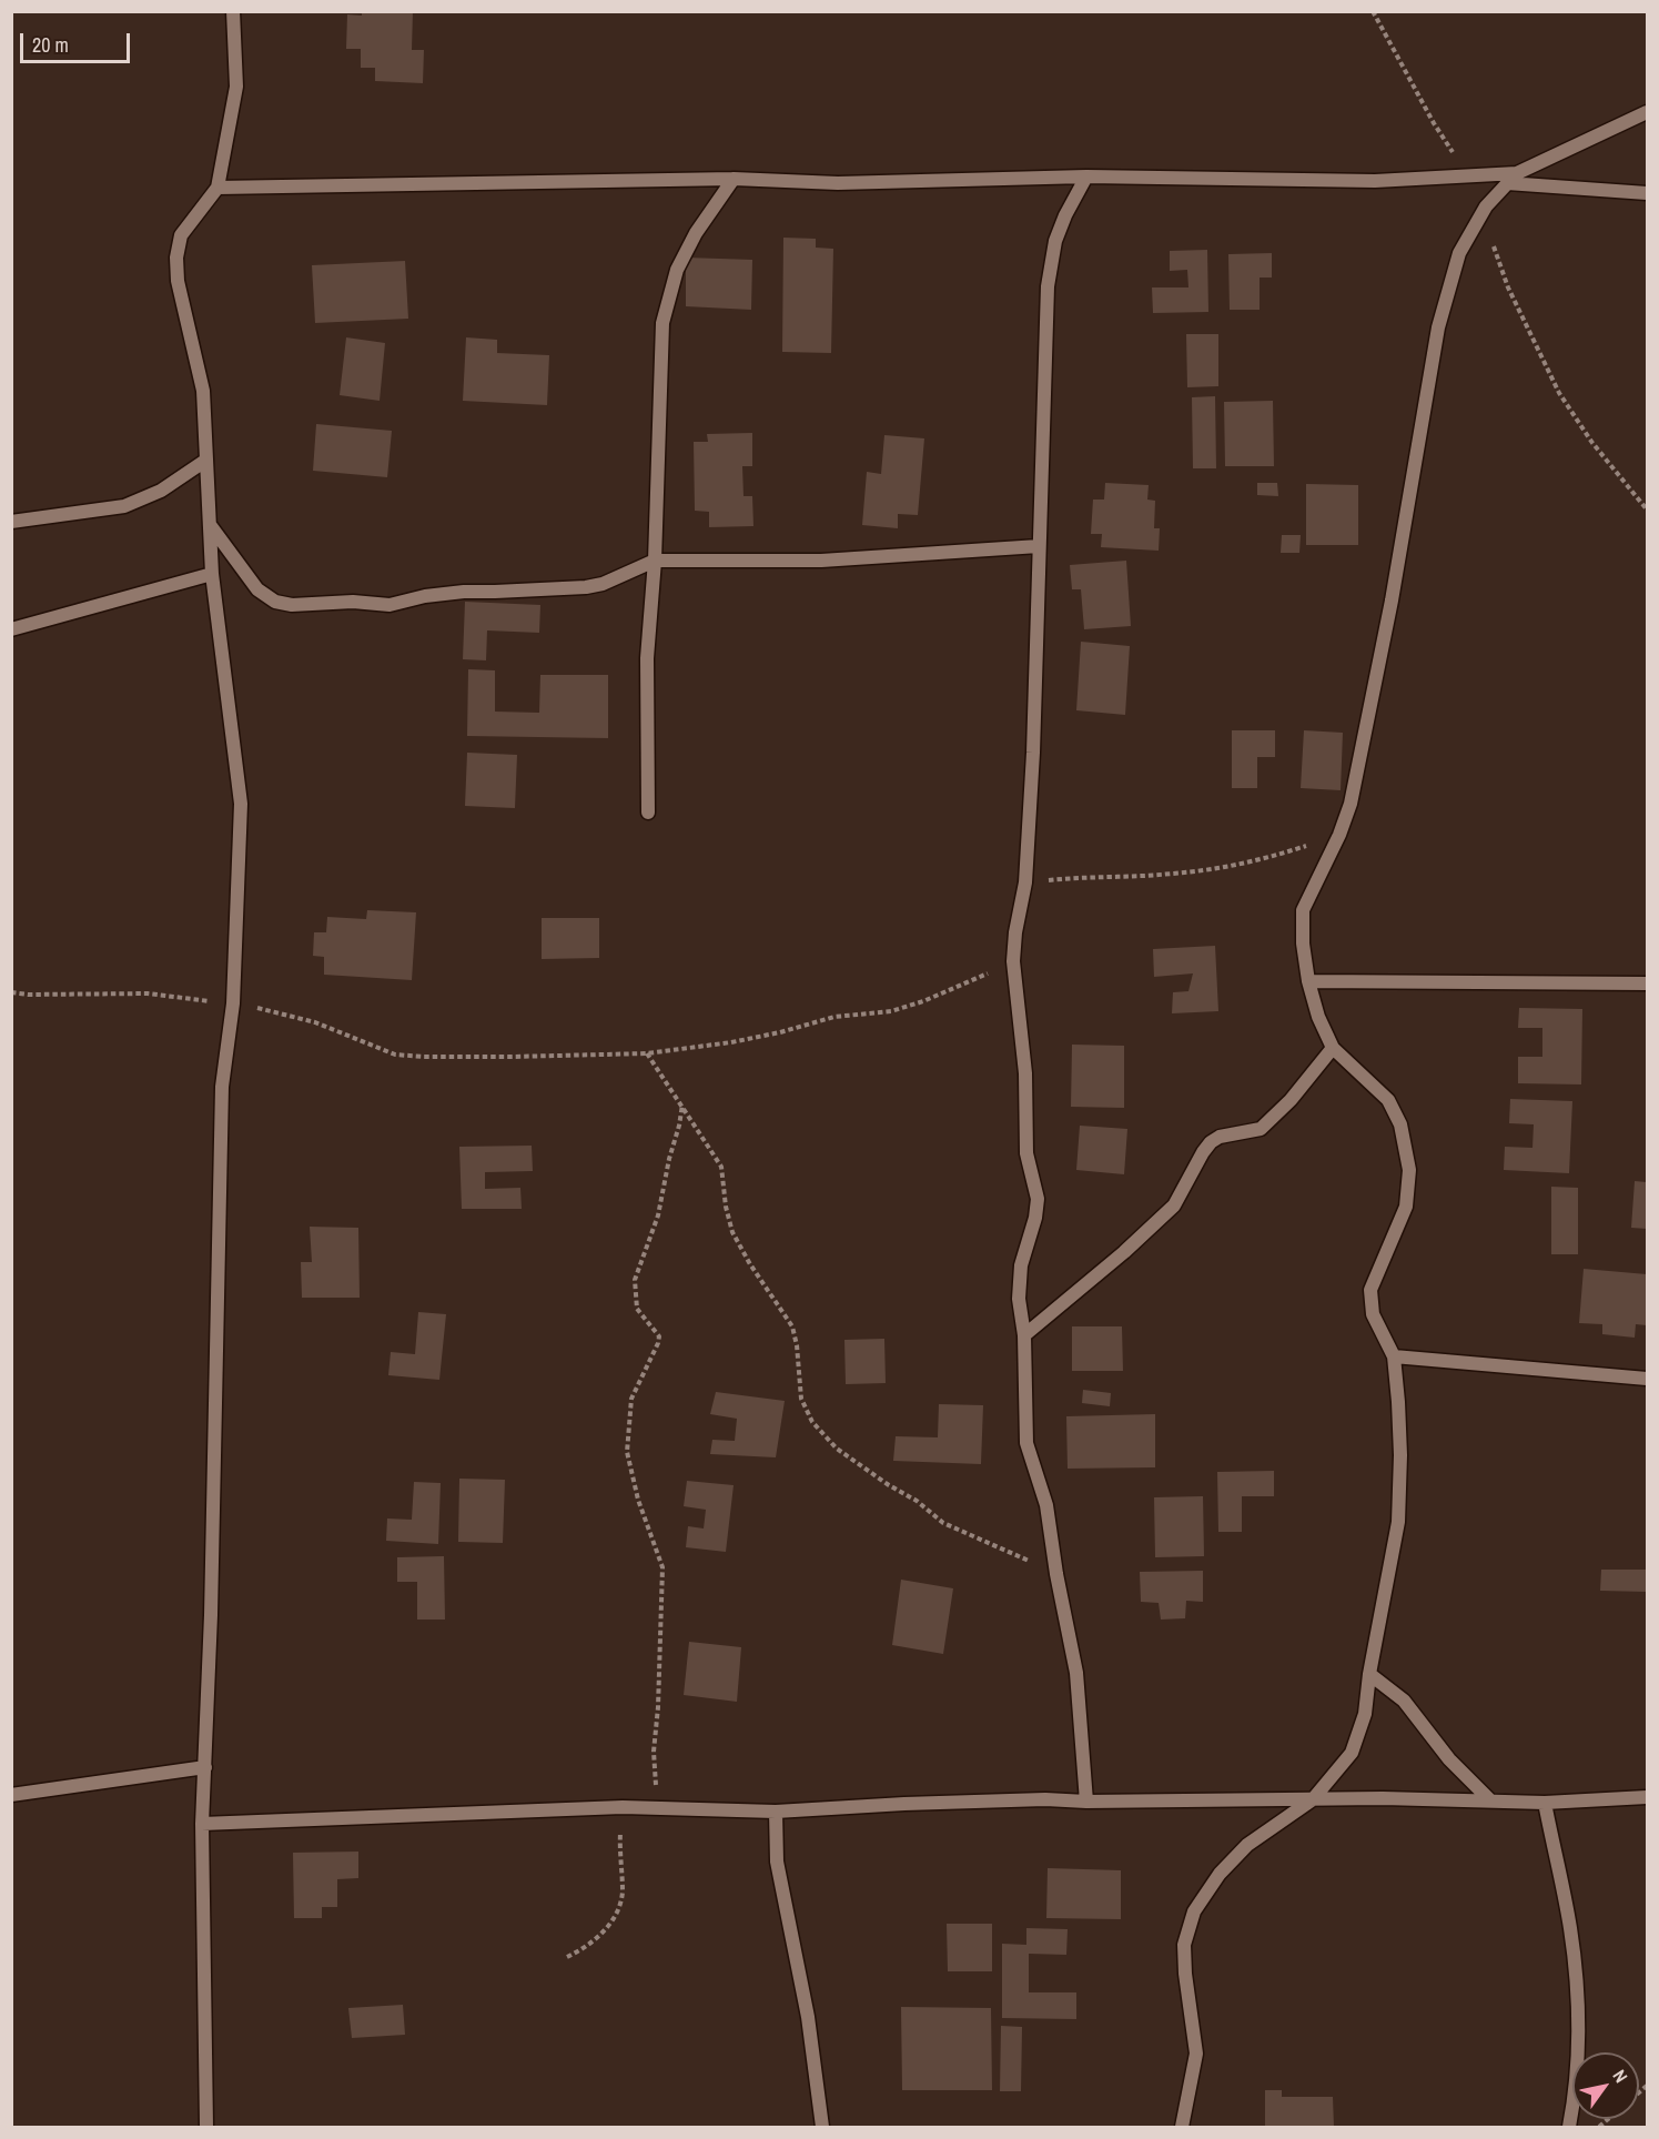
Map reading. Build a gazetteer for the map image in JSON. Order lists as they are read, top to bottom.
{
  "scale_bar": "20 m",
  "north": "top right"
}
